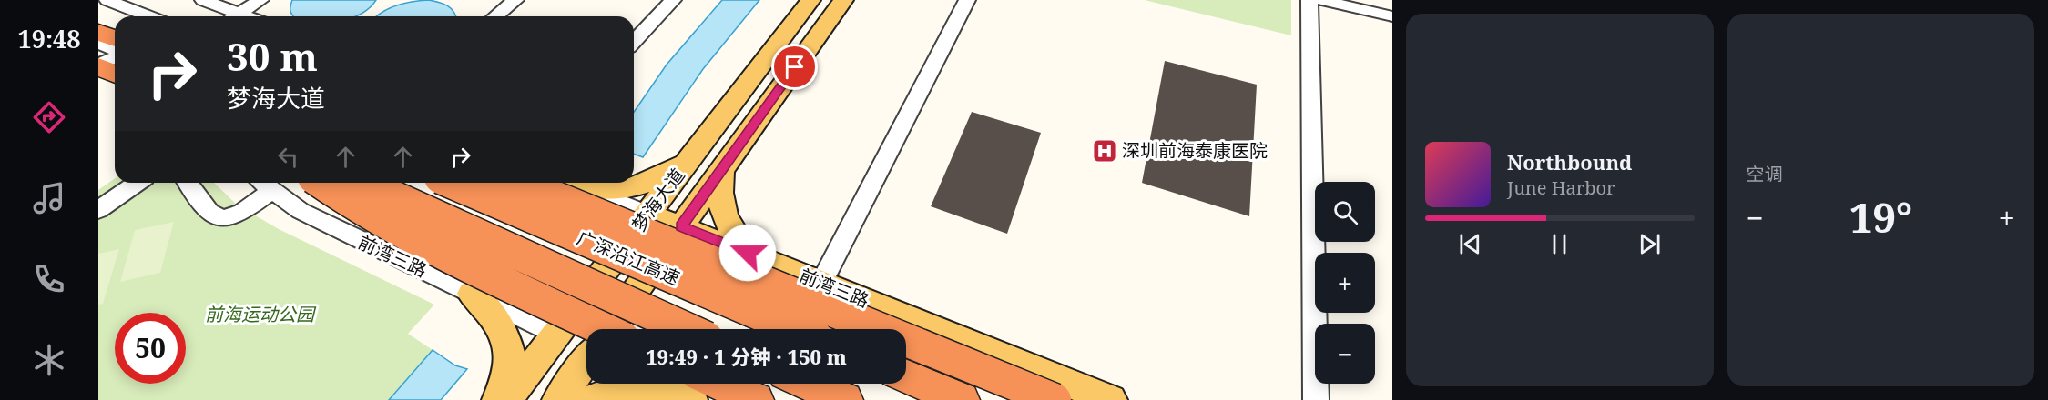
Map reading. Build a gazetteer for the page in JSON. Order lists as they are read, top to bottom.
{
  "streets": {
    "highway": ["广深沿江高速"],
    "main road": ["梦海大道", "前湾三路"]
  },
  "crossings": [
    ["梦海大道", "前湾三路"]
  ],
  "parks": ["前海运动公园"],
  "places": {
    "hospital": ["深圳前海泰康医院"]
  },
  "page": {
    "tabs": "19:48",
    "tile": "空调",
    "turn": ["30 m", "梦海大道"],
    "song": ["Northbound", "June Harbor"],
    "map_buttons": ["+", "−"],
    "heat": ["−", "19°", "+"],
    "limit": "50",
    "trip": "19:49 · 1 分钟 · 150 m"
  }
}
